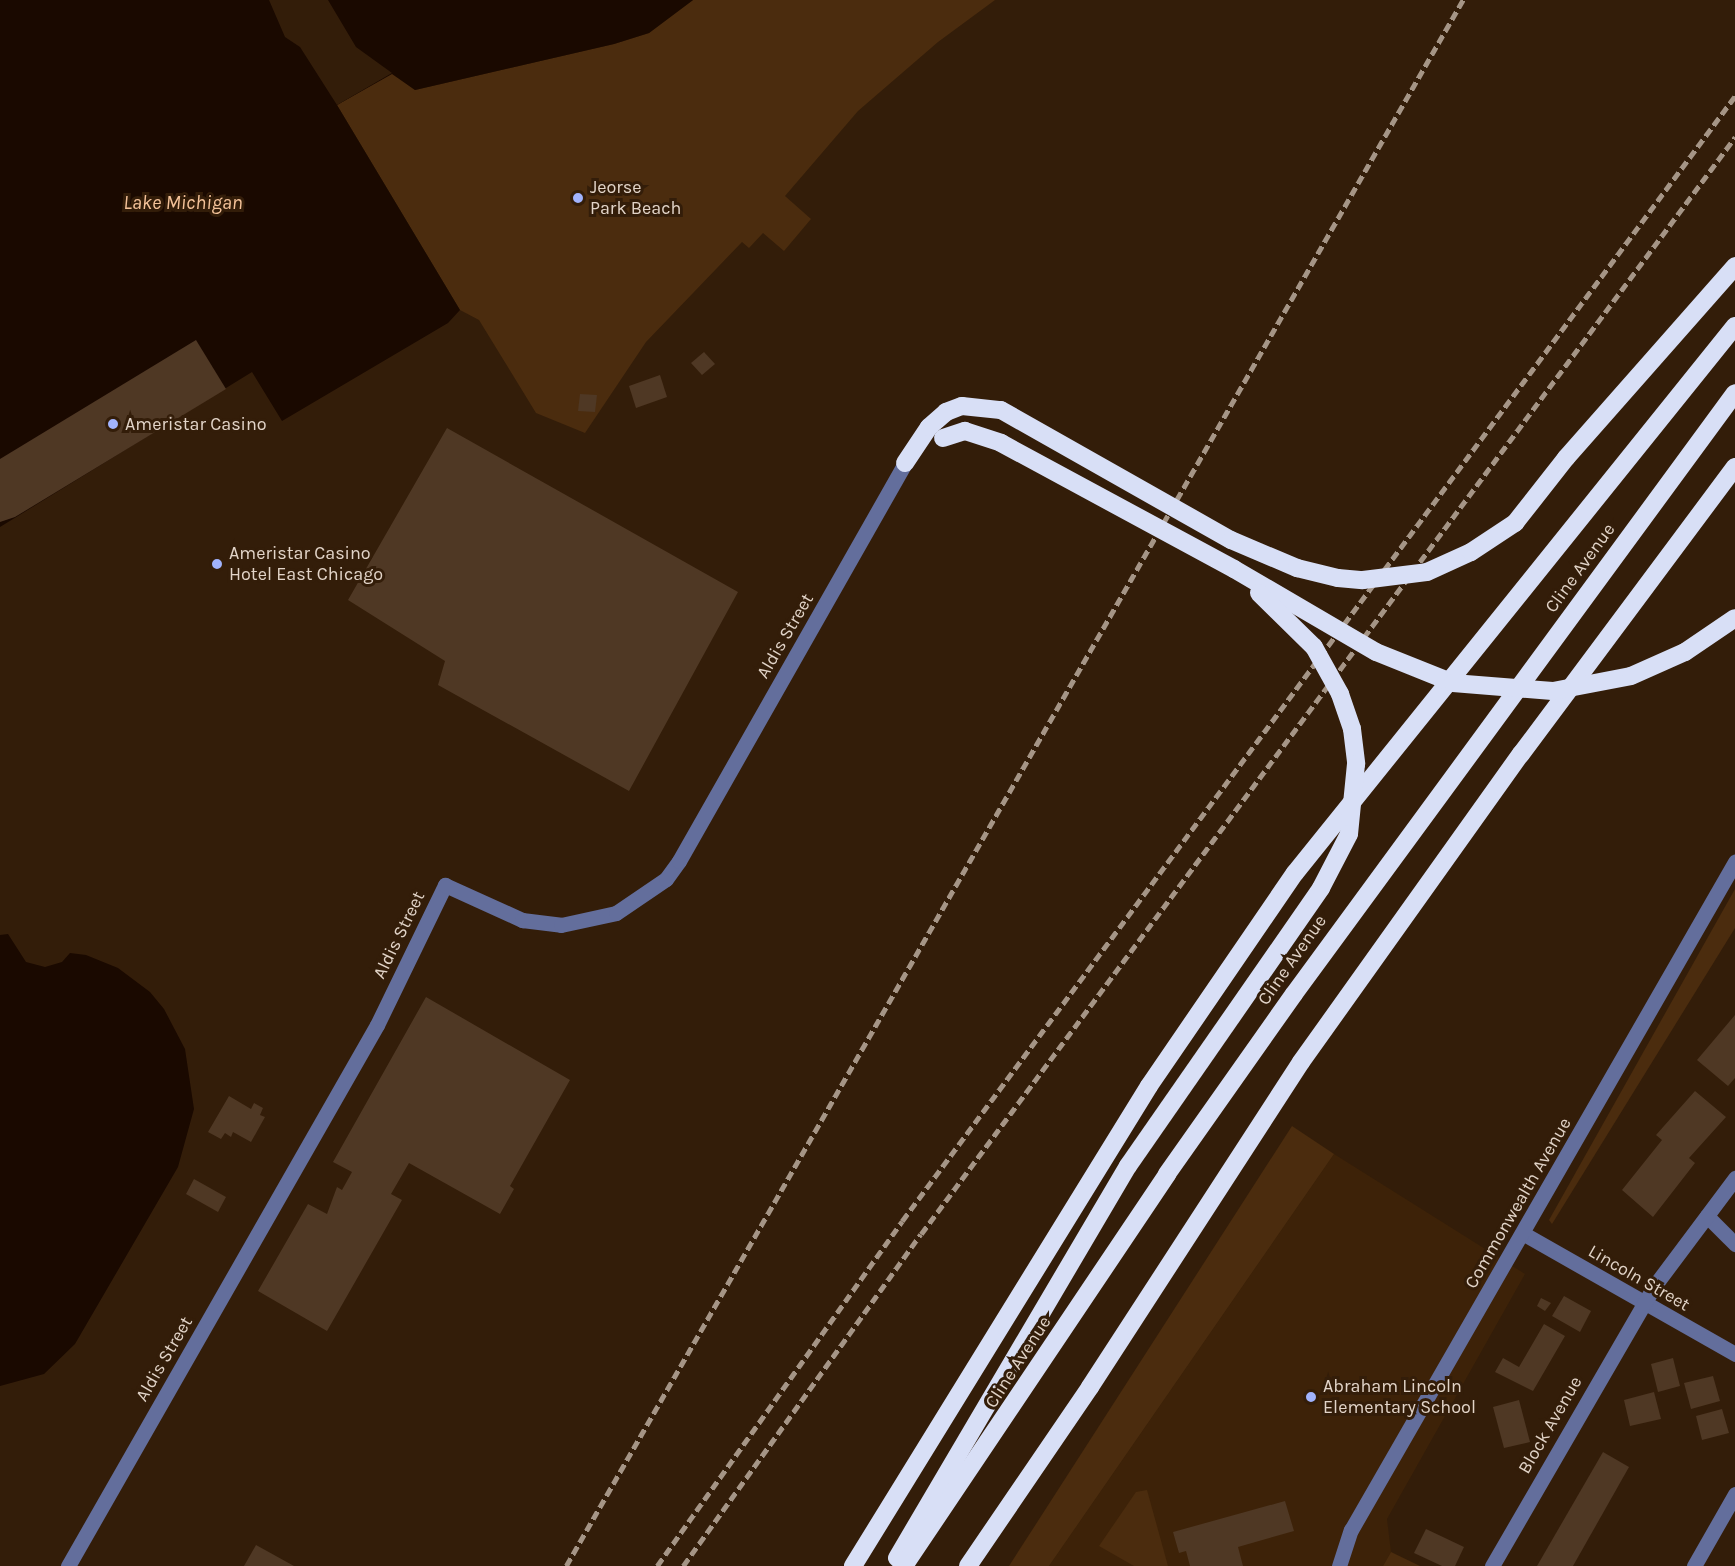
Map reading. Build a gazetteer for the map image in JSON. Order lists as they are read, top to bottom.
{
  "streets": {
    "highway": ["Cline Avenue"],
    "street": [
      "Aldis Street",
      "Commonwealth Avenue",
      "Lincoln Street",
      "Block Avenue"
    ]
  },
  "crossings": [
    ["Commonwealth Avenue", "Lincoln Street"],
    ["Lincoln Street", "Block Avenue"]
  ],
  "water": ["Lake Michigan"],
  "places": [
    "Jeorse Park Beach",
    "Ameristar Casino",
    "Ameristar Casino Hotel East Chicago",
    "Abraham Lincoln Elementary School"
  ]
}
